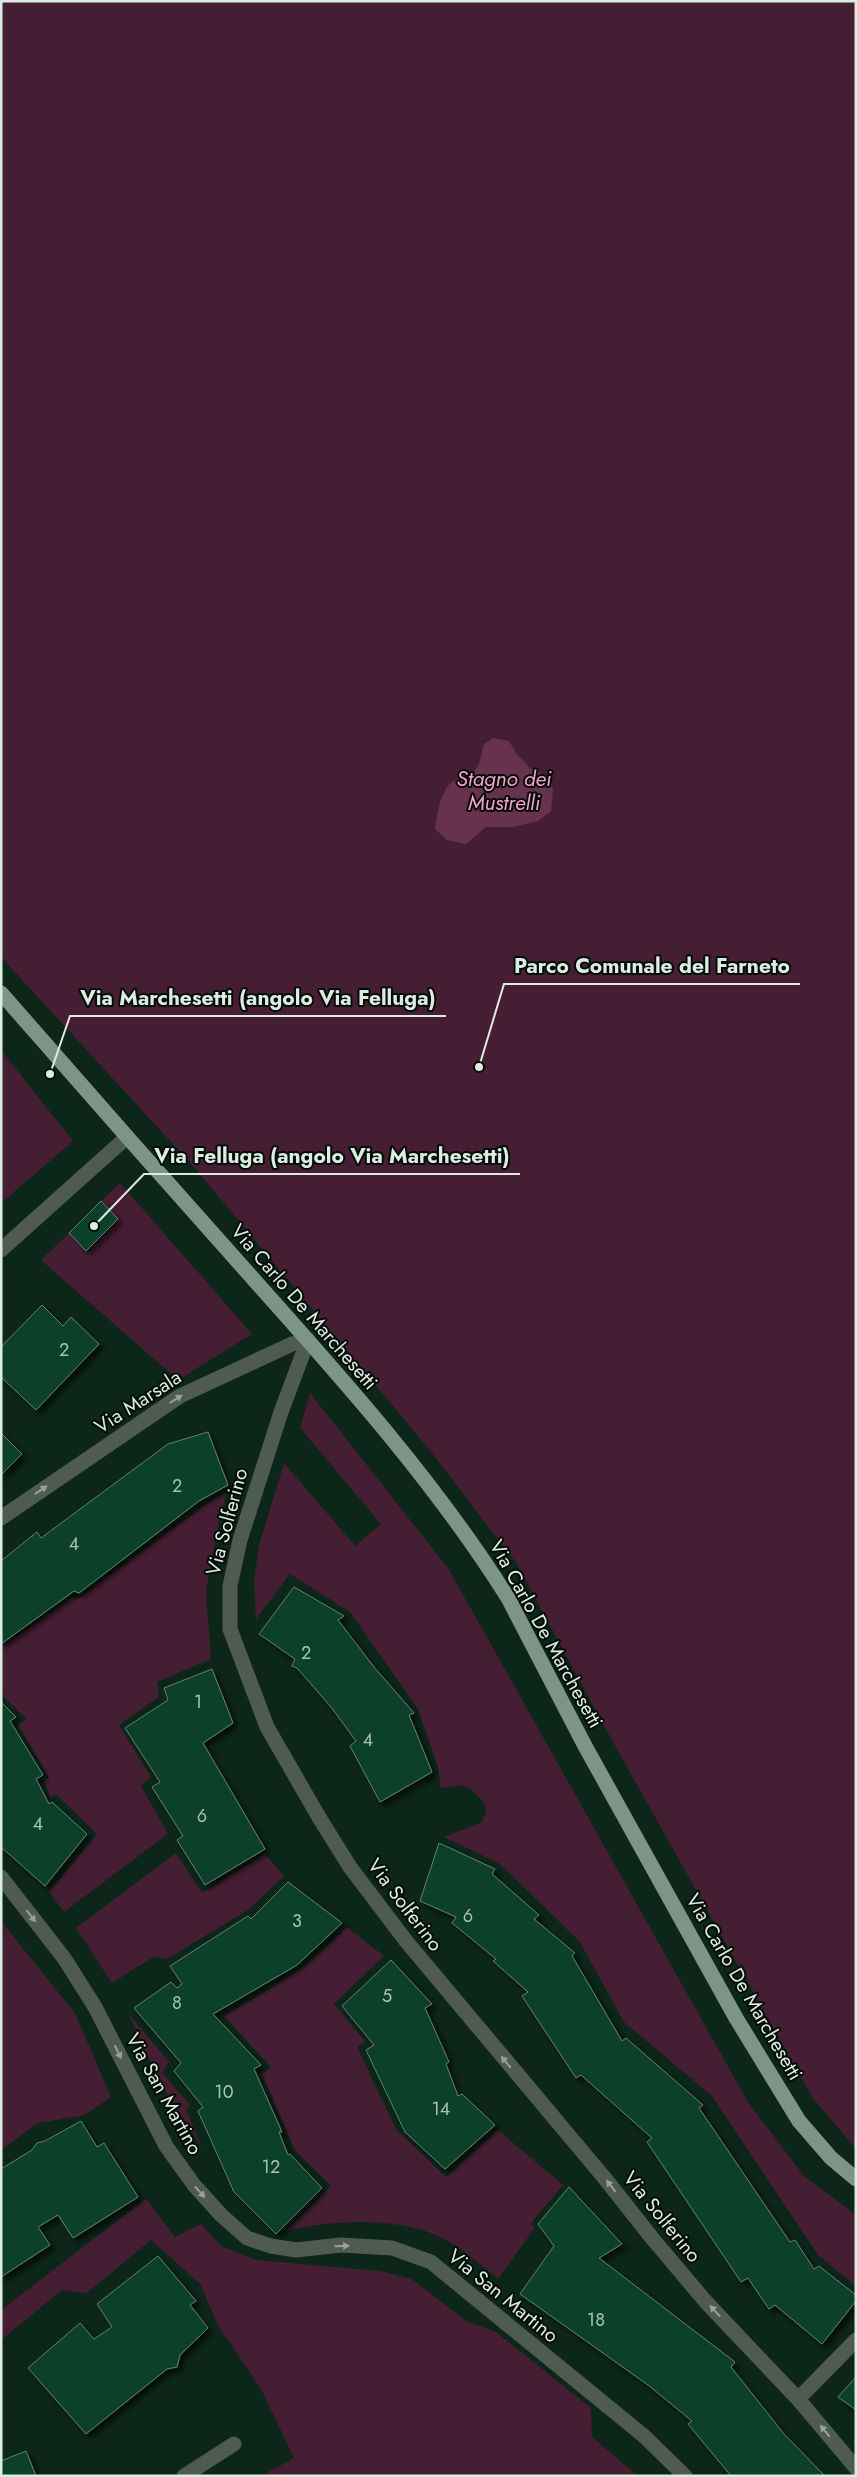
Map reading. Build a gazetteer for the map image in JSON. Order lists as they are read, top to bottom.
{
  "streets": {
    "main road": ["Via Carlo De Marchesetti"],
    "street": ["Via Marsala", "Via Solferino", "Via San Martino"]
  },
  "crossings": [
    ["Via Carlo De Marchesetti", "Via Marsala"],
    ["Via Carlo De Marchesetti", "Via Solferino"],
    ["Via Marsala", "Via Solferino"]
  ],
  "one_way": ["Via Marsala", "Via Solferino", "Via San Martino"],
  "water": ["Stagno dei Mustrelli"],
  "places": ["Parco Comunale del Farneto", "Via Marchesetti (angolo Via Felluga)", "Via Felluga (angolo Via Marchesetti)"],
  "house_numbers": [
    "2",
    "2",
    "4",
    "2",
    "1",
    "4",
    "6",
    "4",
    "6",
    "3",
    "5",
    "8",
    "10",
    "14",
    "12",
    "18"
  ]
}
